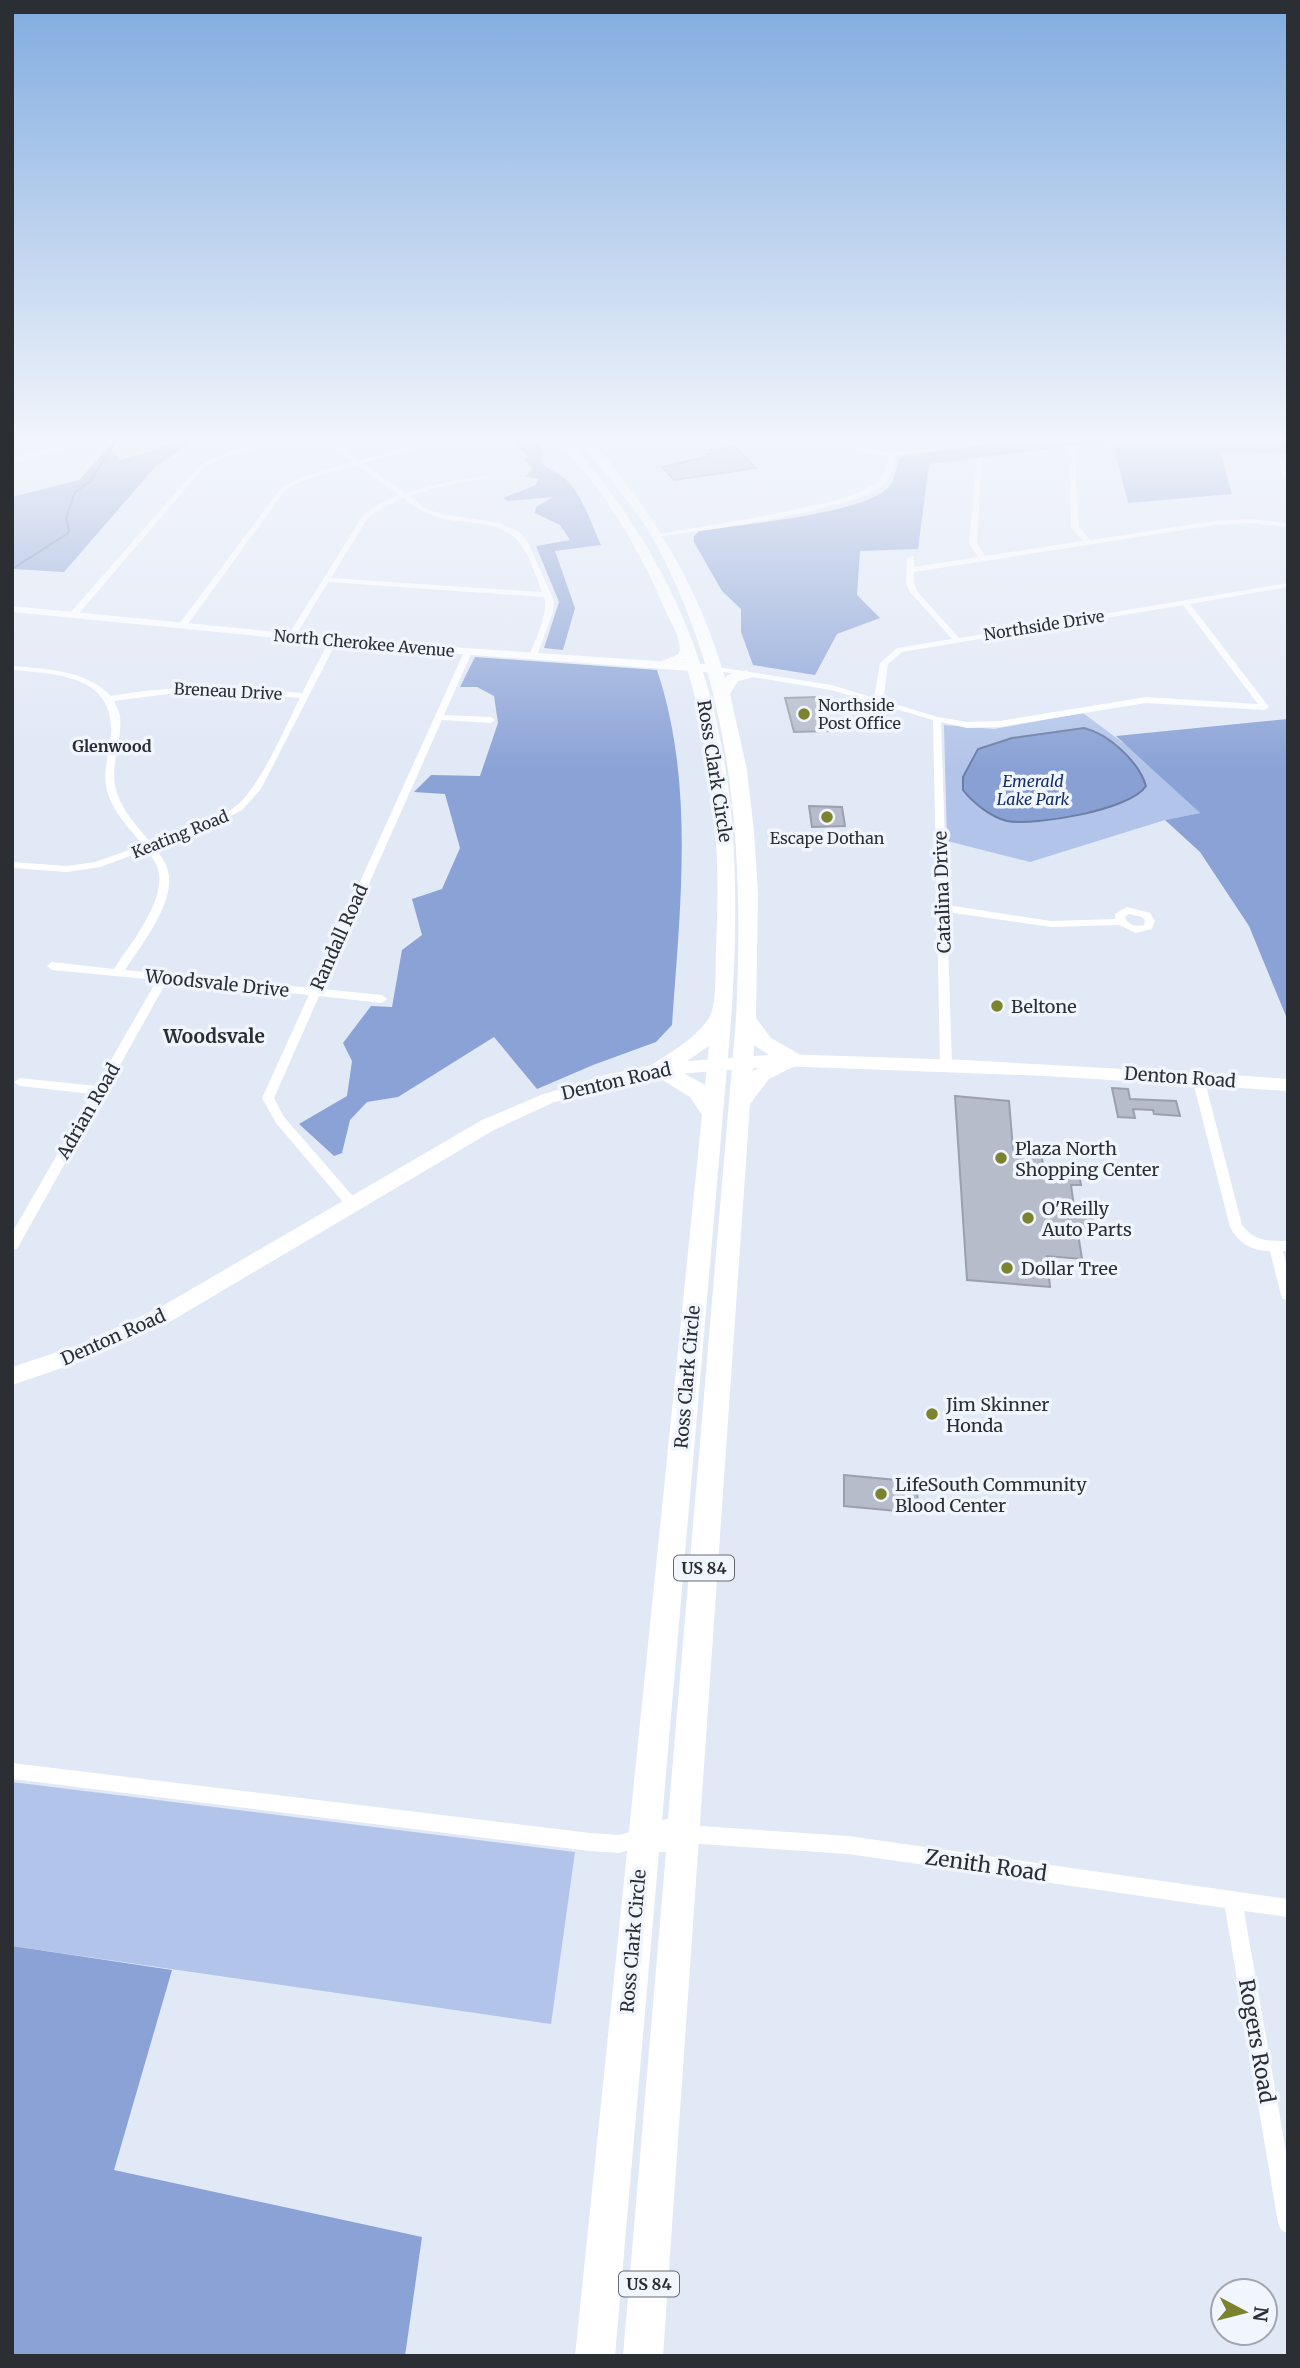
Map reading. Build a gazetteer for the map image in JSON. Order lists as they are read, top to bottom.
{
  "streets": {
    "highway": ["Ross Clark Circle", "US 84"],
    "street": [
      "Northside Drive",
      "North Cherokee Avenue",
      "Breneau Drive",
      "Keating Road",
      "Catalina Drive",
      "Randall Road",
      "Woodsvale Drive",
      "Denton Road",
      "Adrian Road",
      "Zenith Road",
      "Rogers Road"
    ]
  },
  "crossings": [
    ["Northside Drive", "North Cherokee Avenue"],
    ["North Cherokee Avenue", "Ross Clark Circle"],
    ["North Cherokee Avenue", "Keating Road"],
    ["North Cherokee Avenue", "Catalina Drive"],
    ["North Cherokee Avenue", "Randall Road"],
    ["Breneau Drive", "Keating Road"],
    ["Ross Clark Circle", "Denton Road"],
    ["Ross Clark Circle", "Zenith Road"],
    ["Catalina Drive", "Denton Road"],
    ["Randall Road", "Woodsvale Drive"],
    ["Randall Road", "Denton Road"],
    ["Woodsvale Drive", "Adrian Road"],
    ["Zenith Road", "Rogers Road"]
  ],
  "districts": ["Glenwood", "Woodsvale"],
  "parks": ["Emerald Lake Park"],
  "places": [
    "Northside Post Office",
    "Escape Dothan",
    "Beltone",
    "Plaza North Shopping Center",
    "O'Reilly Auto Parts",
    "Dollar Tree",
    "Jim Skinner Honda",
    "LifeSouth Community Blood Center"
  ],
  "north": "right"
}
